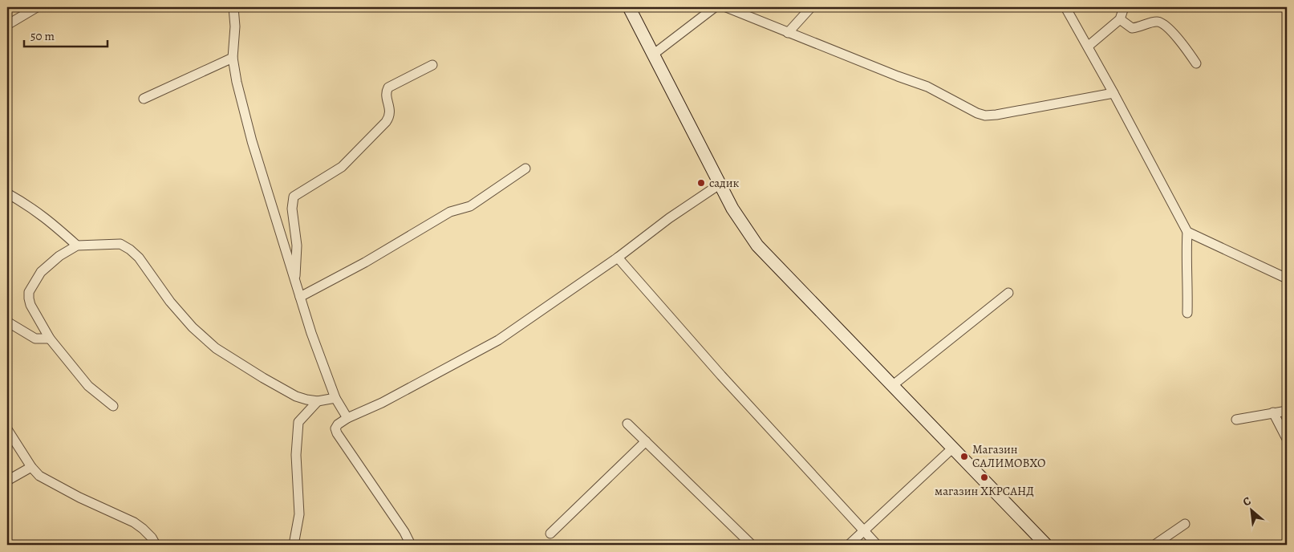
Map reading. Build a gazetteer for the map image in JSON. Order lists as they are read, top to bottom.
{
  "places": ["садик", "Магазин САЛИМОВХО", "магазин ХКРСАНД"],
  "scale_bar": "50 m",
  "north": "top left"
}
